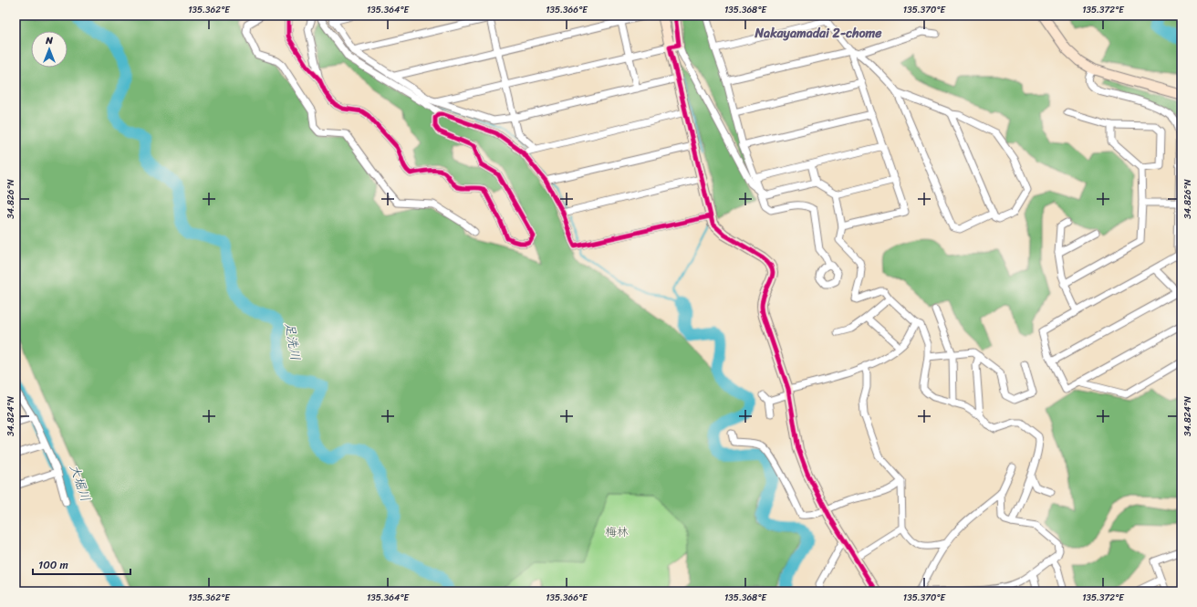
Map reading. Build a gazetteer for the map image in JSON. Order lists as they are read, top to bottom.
{
  "districts": ["Nakayamadai 2-chome"],
  "water": ["足洗川", "大堀川"],
  "parks": ["梅林"],
  "scale_bar": "100 m",
  "north": "top",
  "coordinates": [
    "135.362°E",
    "135.364°E",
    "135.366°E",
    "135.368°E",
    "135.370°E",
    "135.372°E",
    "34.826°N",
    "34.824°N"
  ]
}
